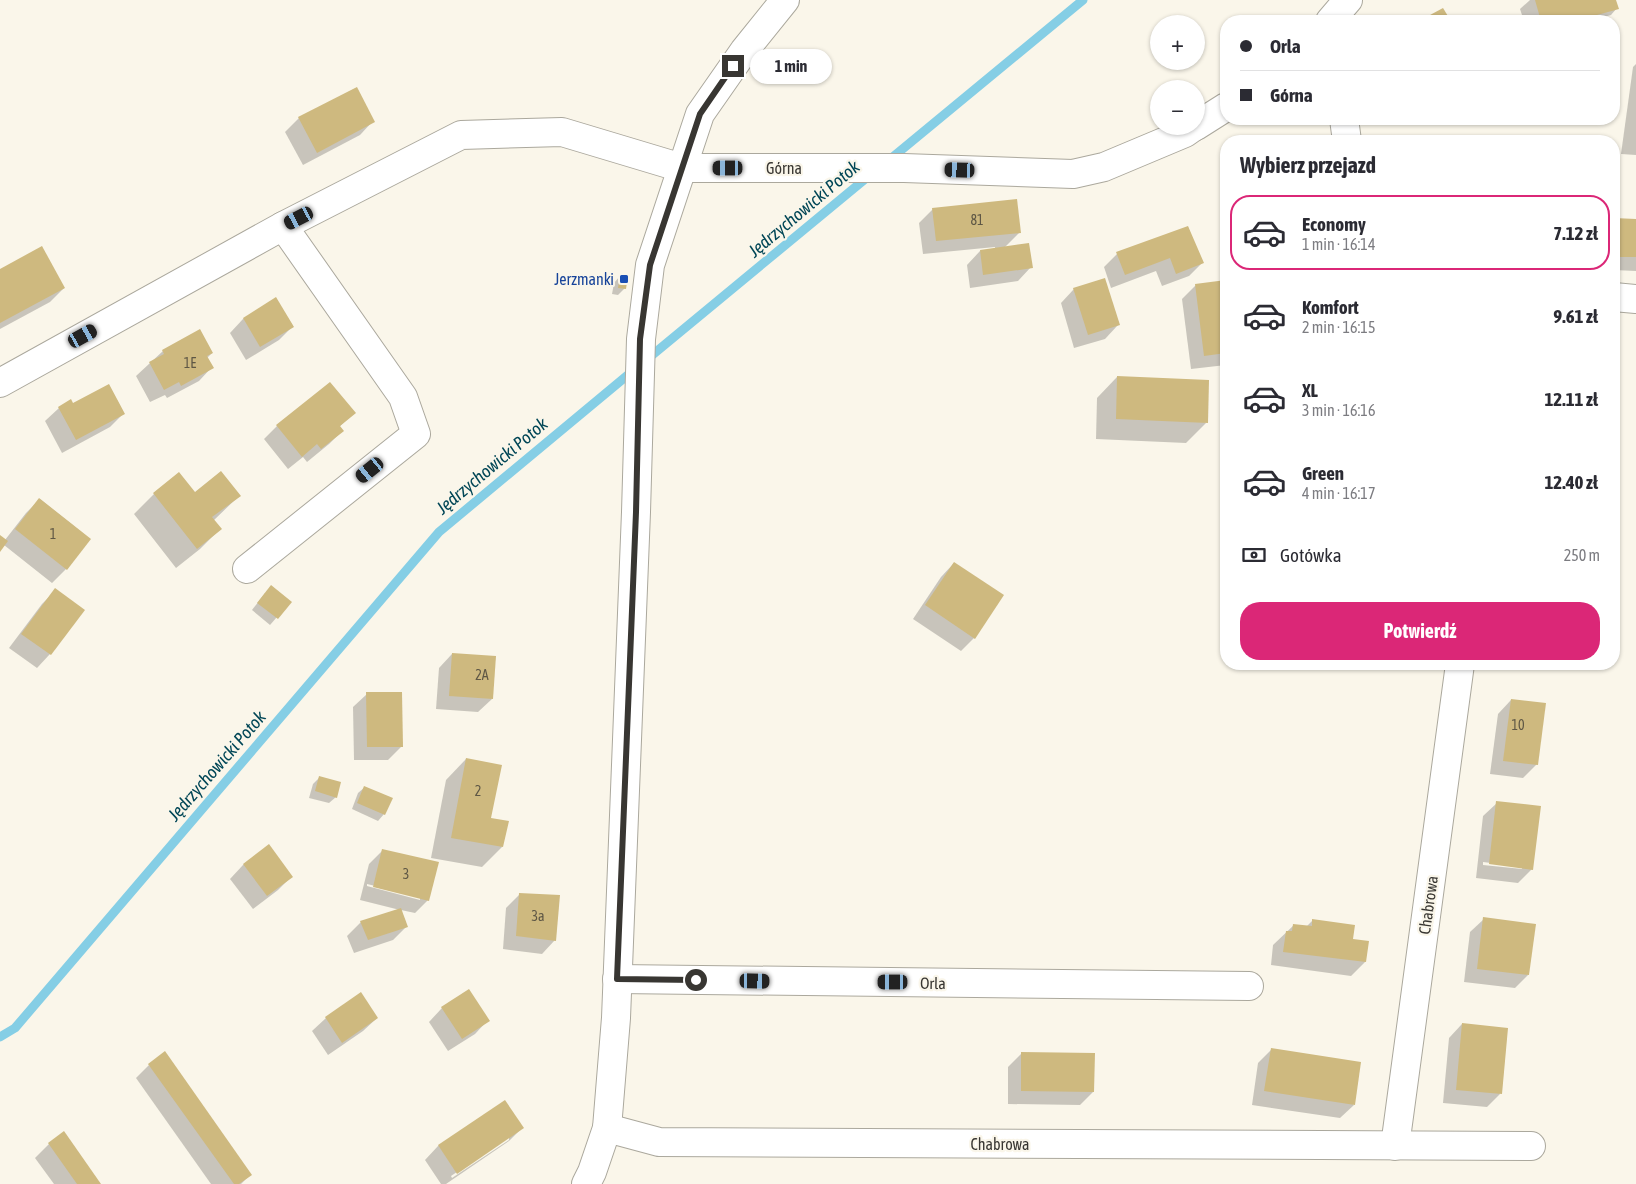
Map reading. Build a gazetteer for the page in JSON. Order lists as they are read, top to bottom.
{
  "streets": {
    "street": ["Górna", "Chabrowa", "Orla"]
  },
  "water": ["Jędrzychowicki Potok"],
  "places": {
    "transit": ["Jerzmanki"]
  },
  "house_numbers": [
    "81",
    "1E",
    "1",
    "2A",
    "10",
    "2",
    "3",
    "3a"
  ],
  "page": {
    "map_buttons": ["+", "−"],
    "banner": ["Orla", "Górna"],
    "bubble": "1 min",
    "heading": "Wybierz przejazd",
    "list": [
      {
        "name": "Economy",
        "note": "1 min · 16:14",
        "value": "7.12 zł"
      },
      {
        "name": "Komfort",
        "note": "2 min · 16:15",
        "value": "9.61 zł"
      },
      {
        "name": "XL",
        "note": "3 min · 16:16",
        "value": "12.11 zł"
      },
      {
        "name": "Green",
        "note": "4 min · 16:17",
        "value": "12.40 zł"
      }
    ],
    "pay": ["Gotówka", "250 m"],
    "buttons": "Potwierdź"
  }
}
